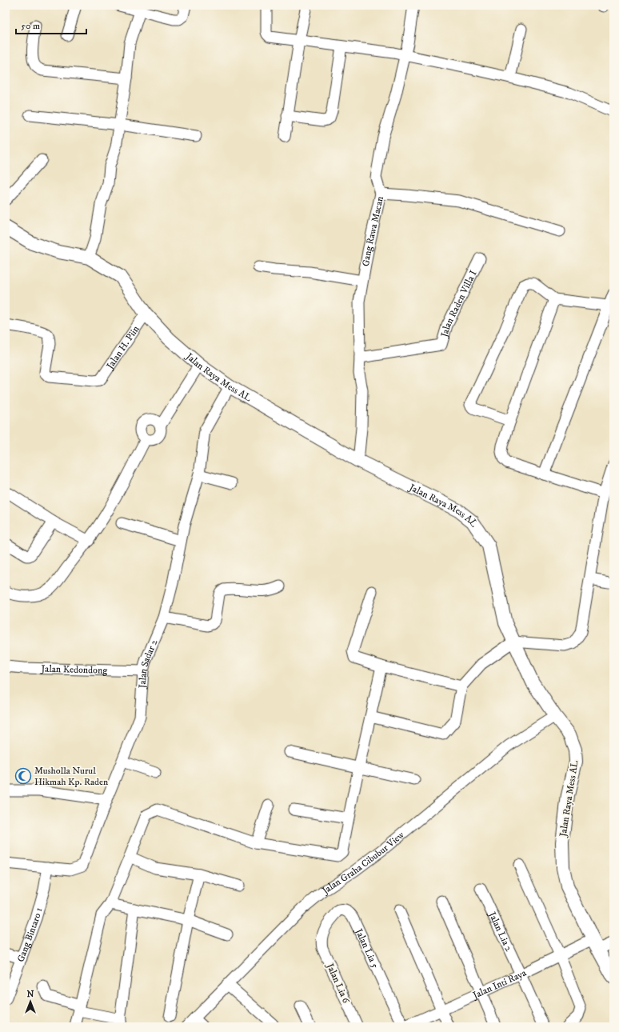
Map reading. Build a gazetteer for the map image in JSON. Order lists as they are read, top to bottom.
{
  "streets": {
    "street": [
      "Gang Rawa Macan",
      "Jalan Raden Villa I",
      "Jalan H. Piin",
      "Jalan Raya Mess AL",
      "Jalan Sadar 2",
      "Jalan Kedondong",
      "Jalan Graha Cibubur View",
      "Jalan Lia 2",
      "Gang Bintaro 1",
      "Jalan Lia 5",
      "Jalan Lia 6",
      "Jalan Inti Raya"
    ]
  },
  "crossings": [
    ["Gang Rawa Macan", "Jalan Raden Villa I"],
    ["Gang Rawa Macan", "Jalan Raya Mess AL"],
    ["Jalan H. Piin", "Jalan Raya Mess AL"],
    ["Jalan Raya Mess AL", "Jalan Sadar 2"],
    ["Jalan Raya Mess AL", "Jalan Graha Cibubur View"],
    ["Jalan Raya Mess AL", "Jalan Inti Raya"],
    ["Jalan Sadar 2", "Jalan Kedondong"],
    ["Jalan Sadar 2", "Gang Bintaro 1"],
    ["Jalan Lia 2", "Jalan Inti Raya"],
    ["Jalan Lia 5", "Jalan Lia 6"],
    ["Jalan Lia 5", "Jalan Inti Raya"]
  ],
  "places": {
    "mosque": ["Musholla Nurul Hikmah Kp. Raden"]
  },
  "scale_bar": "50 m",
  "north": "top"
}
